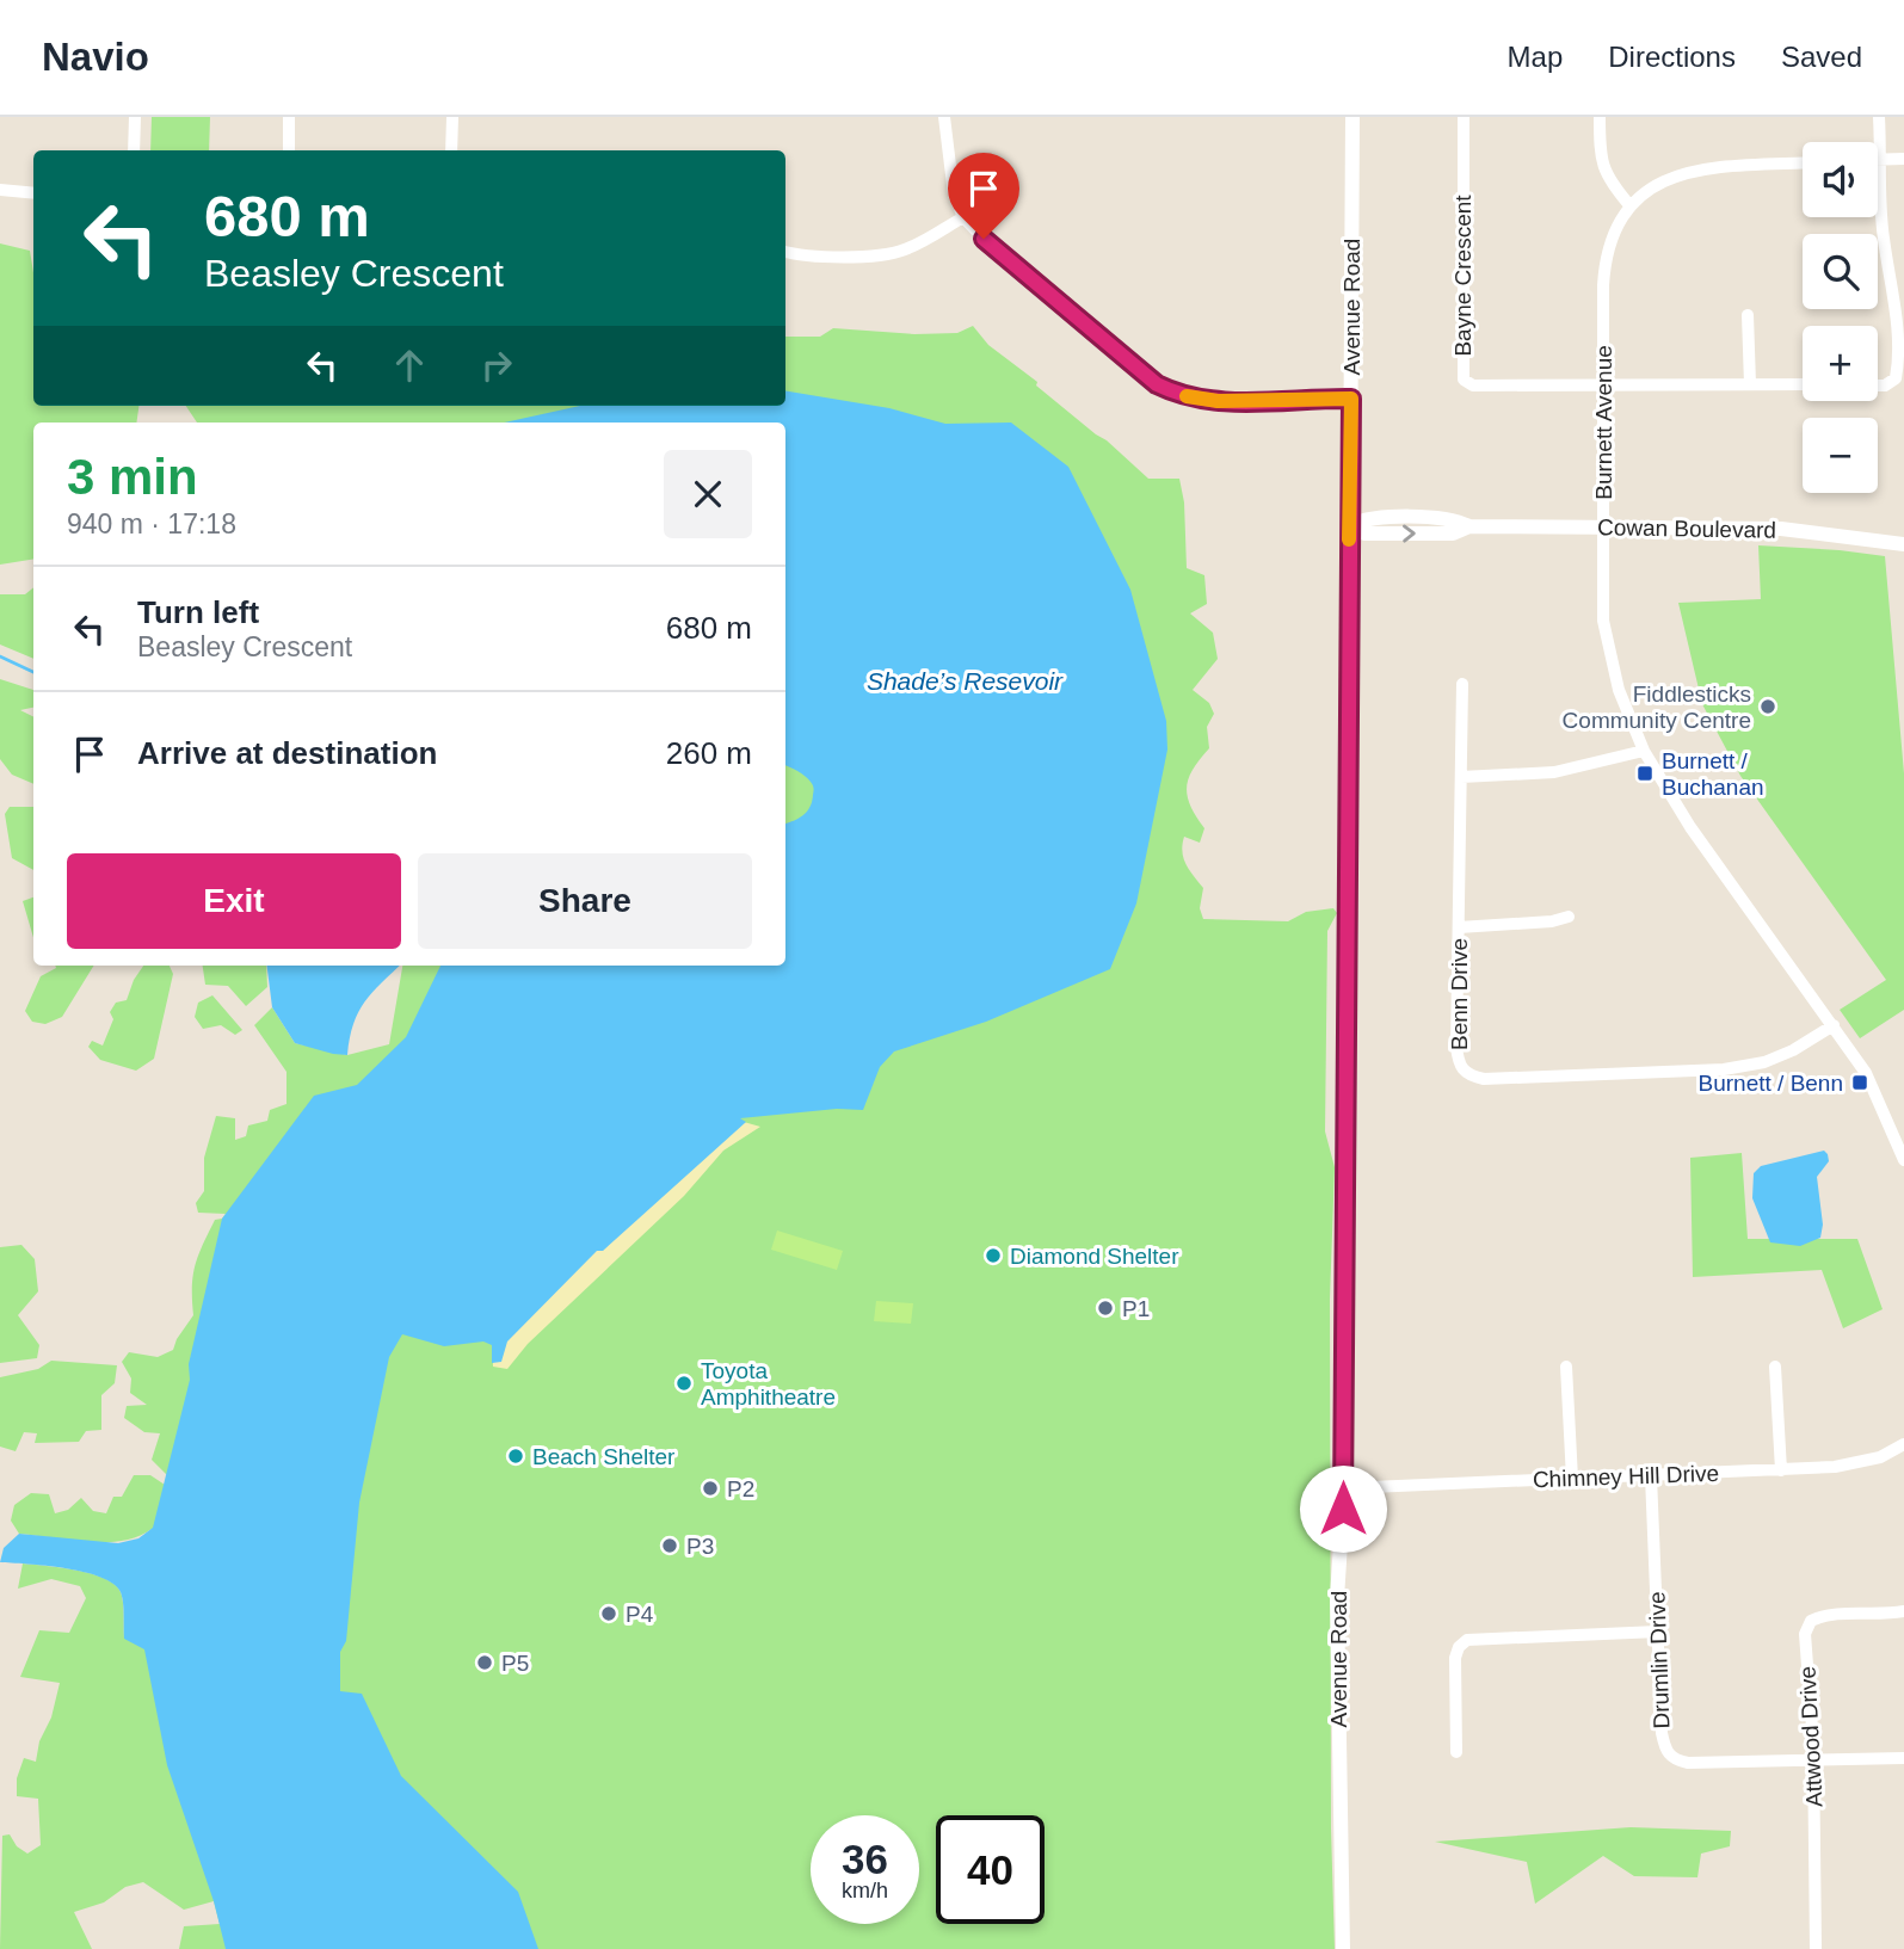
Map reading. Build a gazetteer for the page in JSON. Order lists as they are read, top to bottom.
{
  "streets": {
    "street": [
      "Bayne Crescent",
      "Avenue Road",
      "Burnett Avenue",
      "Cowan Boulevard",
      "Benn Drive",
      "Chimney Hill Drive",
      "Drumlin Drive",
      "Attwood Drive"
    ]
  },
  "crossings": [
    ["Bayne Crescent", "Burnett Avenue"],
    ["Avenue Road", "Cowan Boulevard"],
    ["Avenue Road", "Chimney Hill Drive"],
    ["Burnett Avenue", "Cowan Boulevard"],
    ["Burnett Avenue", "Benn Drive"],
    ["Chimney Hill Drive", "Drumlin Drive"],
    ["Drumlin Drive", "Attwood Drive"]
  ],
  "water": ["Shade’s Resevoir"],
  "places": {
    "other": [
      "Fiddlesticks Community Centre",
      "Diamond Shelter",
      "P1",
      "Toyota Amphitheatre",
      "Beach Shelter",
      "P2",
      "P3",
      "P4",
      "P5"
    ],
    "transit": ["Burnett / Buchanan", "Burnett / Benn"]
  },
  "page": {
    "header": "Navio",
    "nav": ["Map", "Directions", "Saved"],
    "map_buttons": ["+", "−"],
    "turn": ["680 m", "Beasley Crescent"],
    "heading": ["3 min", "940 m · 17:18"],
    "list": [
      {
        "name": "Turn left",
        "note": "Beasley Crescent",
        "value": "680 m"
      },
      {
        "name": "Arrive at destination",
        "value": "260 m"
      }
    ],
    "buttons": ["Exit", "Share"],
    "speed": "36 km/h",
    "limit": "40"
  }
}
